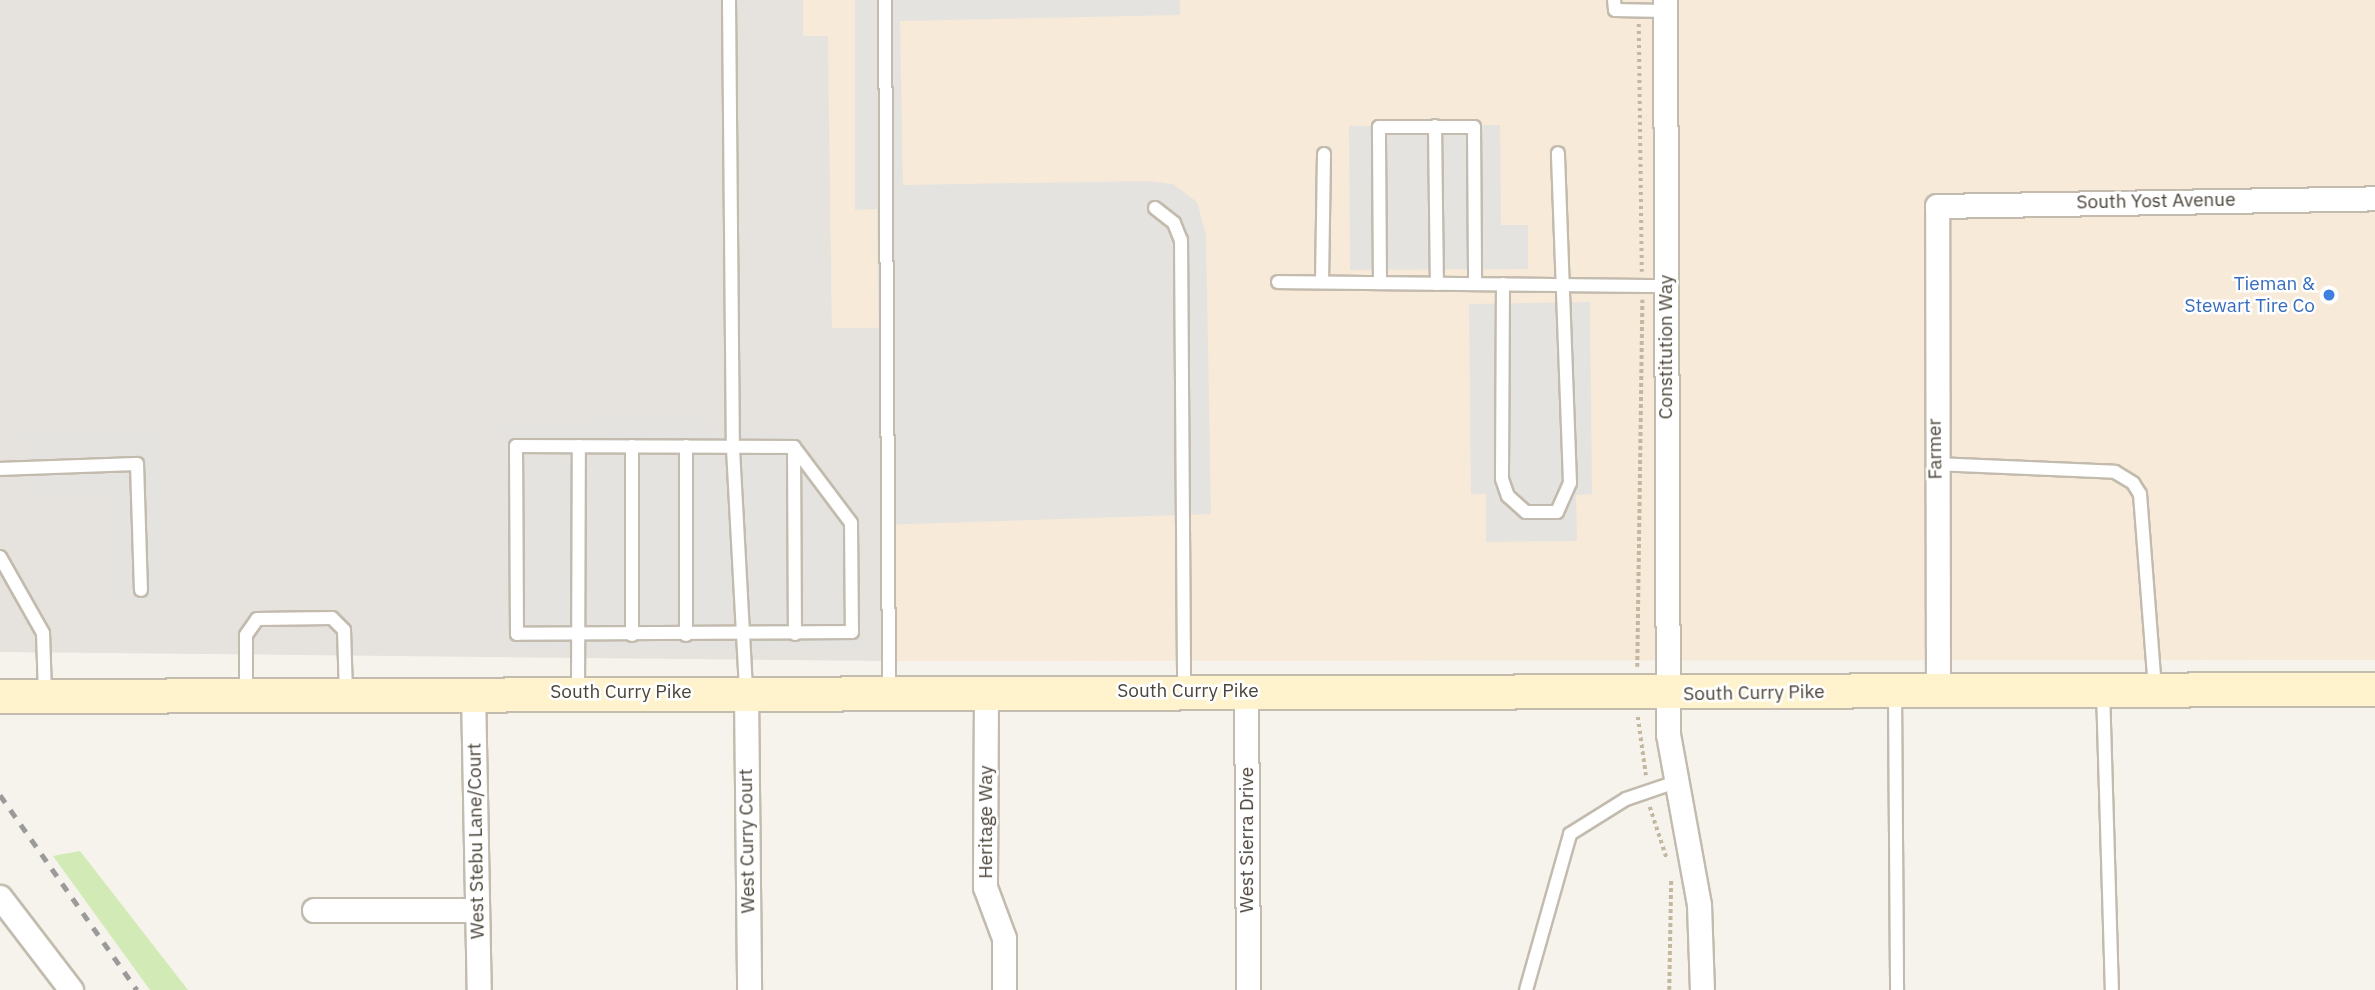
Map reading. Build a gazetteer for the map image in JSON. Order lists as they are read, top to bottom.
{
  "streets": {
    "main road": ["South Curry Pike"],
    "street": [
      "South Yost Avenue",
      "Constitution Way",
      "Farmer",
      "Heritage Way",
      "West Sierra Drive",
      "West Stebu Lane/Court",
      "West Curry Court"
    ]
  },
  "crossings": [
    ["South Yost Avenue", "Farmer"],
    ["Constitution Way", "South Curry Pike"],
    ["Farmer", "South Curry Pike"],
    ["South Curry Pike", "Heritage Way"],
    ["South Curry Pike", "West Sierra Drive"],
    ["South Curry Pike", "West Stebu Lane/Court"],
    ["South Curry Pike", "West Curry Court"]
  ],
  "places": ["Tieman & Stewart Tire Co"]
}
